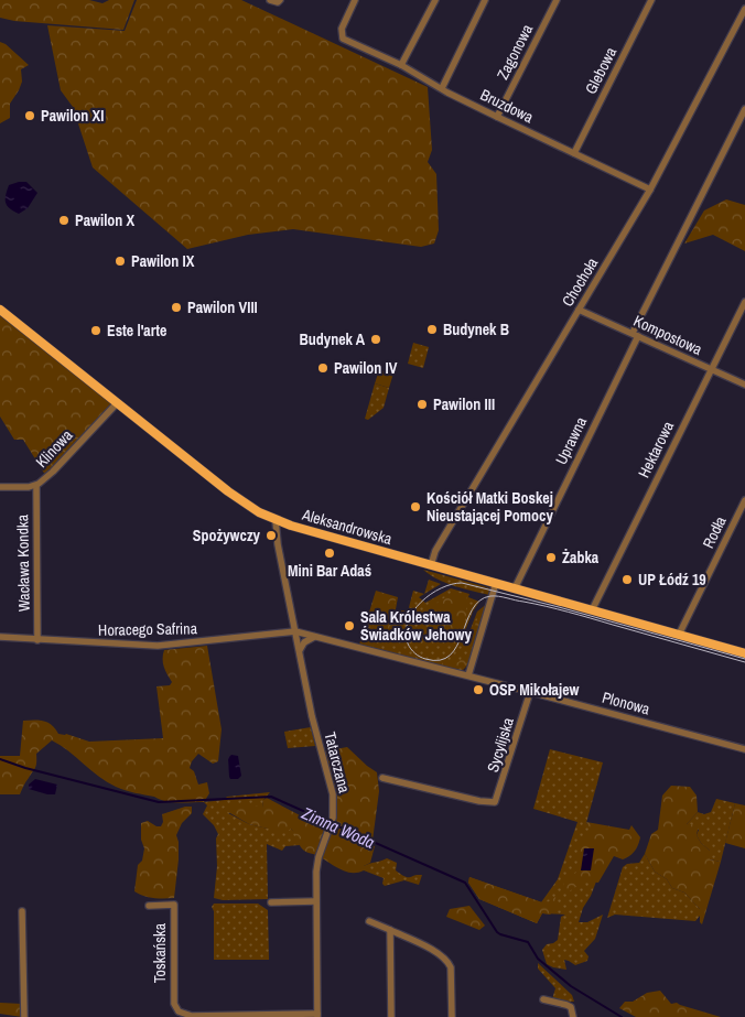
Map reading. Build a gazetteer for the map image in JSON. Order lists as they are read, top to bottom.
{
  "streets": {
    "main road": ["Aleksandrowska"],
    "street": [
      "Zagonowa",
      "Glebowa",
      "Bruzdowa",
      "Chochoła",
      "Kompostowa",
      "Uprawna",
      "Klinowa",
      "Hektarowa",
      "Rodła",
      "Wacława Kondka",
      "Horacego Safrina",
      "Plonowa",
      "Sycylijska",
      "Tatarczana",
      "Toskańska"
    ]
  },
  "crossings": [
    ["Zagonowa", "Bruzdowa"],
    ["Glebowa", "Bruzdowa"],
    ["Bruzdowa", "Chochoła"],
    ["Chochoła", "Kompostowa"],
    ["Chochoła", "Aleksandrowska"],
    ["Kompostowa", "Uprawna"],
    ["Kompostowa", "Hektarowa"],
    ["Uprawna", "Aleksandrowska"],
    ["Klinowa", "Aleksandrowska"],
    ["Klinowa", "Wacława Kondka"],
    ["Hektarowa", "Aleksandrowska"],
    ["Aleksandrowska", "Rodła"],
    ["Aleksandrowska", "Tatarczana"],
    ["Wacława Kondka", "Horacego Safrina"],
    ["Horacego Safrina", "Plonowa"],
    ["Horacego Safrina", "Tatarczana"],
    ["Plonowa", "Sycylijska"],
    ["Plonowa", "Tatarczana"],
    ["Tatarczana", "Toskańska"]
  ],
  "water": ["Zimna Woda"],
  "places": [
    "Pawilon XI",
    "Pawilon X",
    "Pawilon IX",
    "Pawilon VIII",
    "Budynek B",
    "Este l'arte",
    "Budynek A",
    "Pawilon IV",
    "Pawilon III",
    "Kościół Matki Boskej Nieustającej Pomocy",
    "Spożywczy",
    "Mini Bar Adaś",
    "Żabka",
    "UP Łódź 19",
    "Sala Królestwa Świadków Jehowy",
    "OSP Mikołajew"
  ]
}
